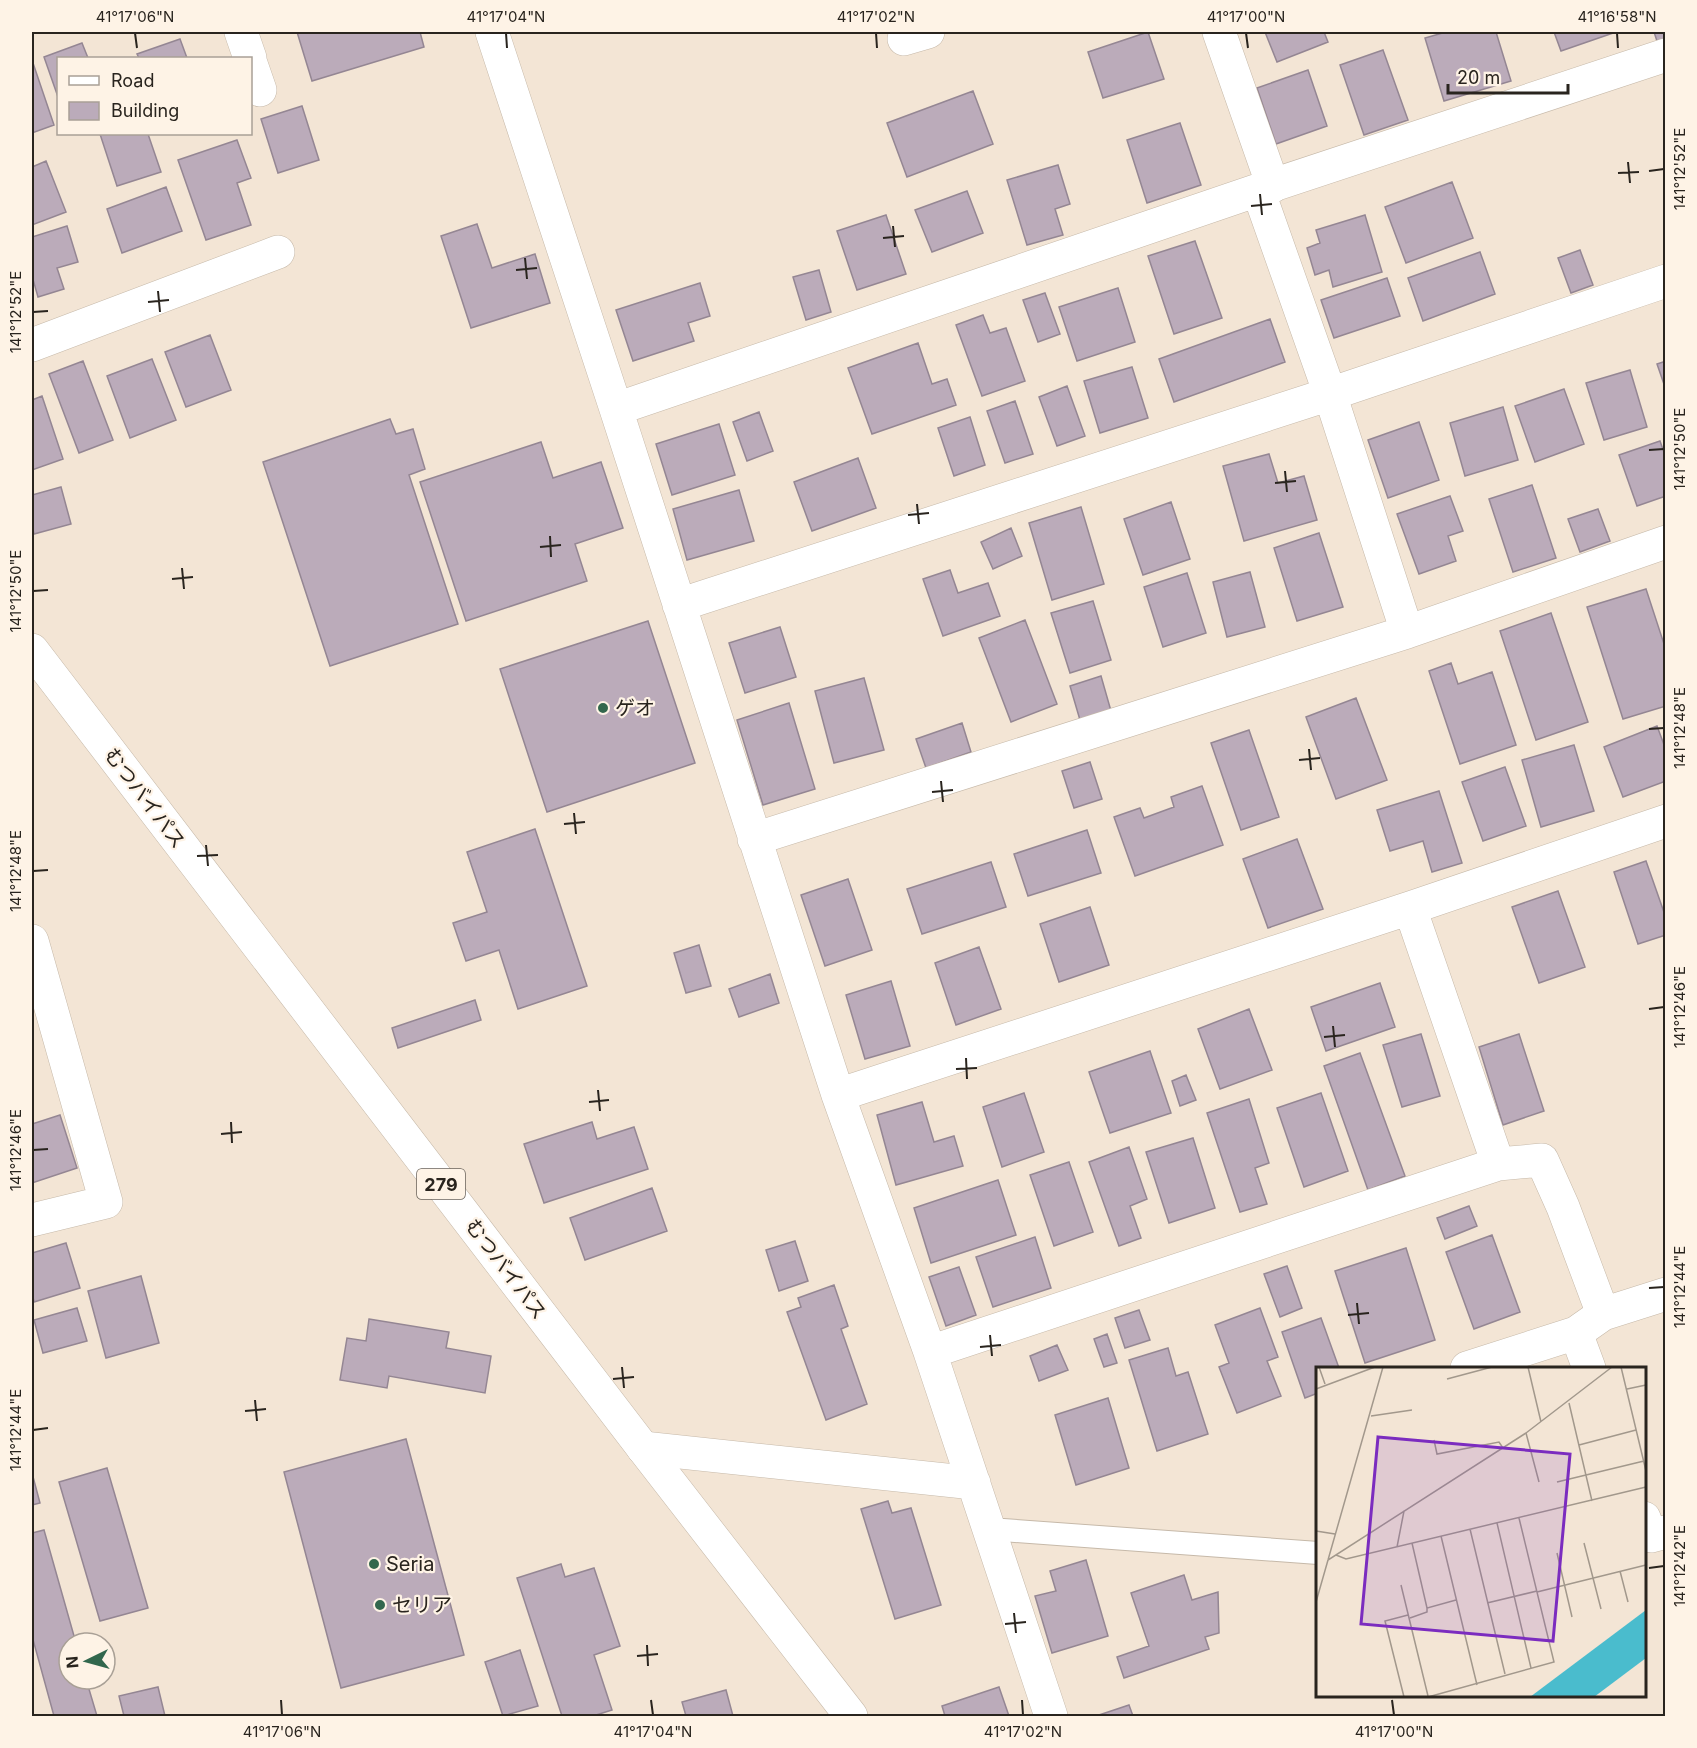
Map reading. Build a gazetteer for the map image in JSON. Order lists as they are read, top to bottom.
{
  "streets": {
    "main road": ["むつバイパス", "279"]
  },
  "places": ["ゲオ", "Seria", "セリア"],
  "legend": ["Road", "Building"],
  "scale_bar": "20 m",
  "north": "left",
  "coordinates": [
    "41°17'06\"N",
    "41°17'04\"N",
    "41°17'02\"N",
    "41°17'00\"N",
    "41°16'58\"N",
    "141°12'52\"E",
    "141°12'50\"E",
    "141°12'48\"E",
    "141°12'46\"E",
    "141°12'44\"E",
    "141°12'42\"E"
  ]
}
